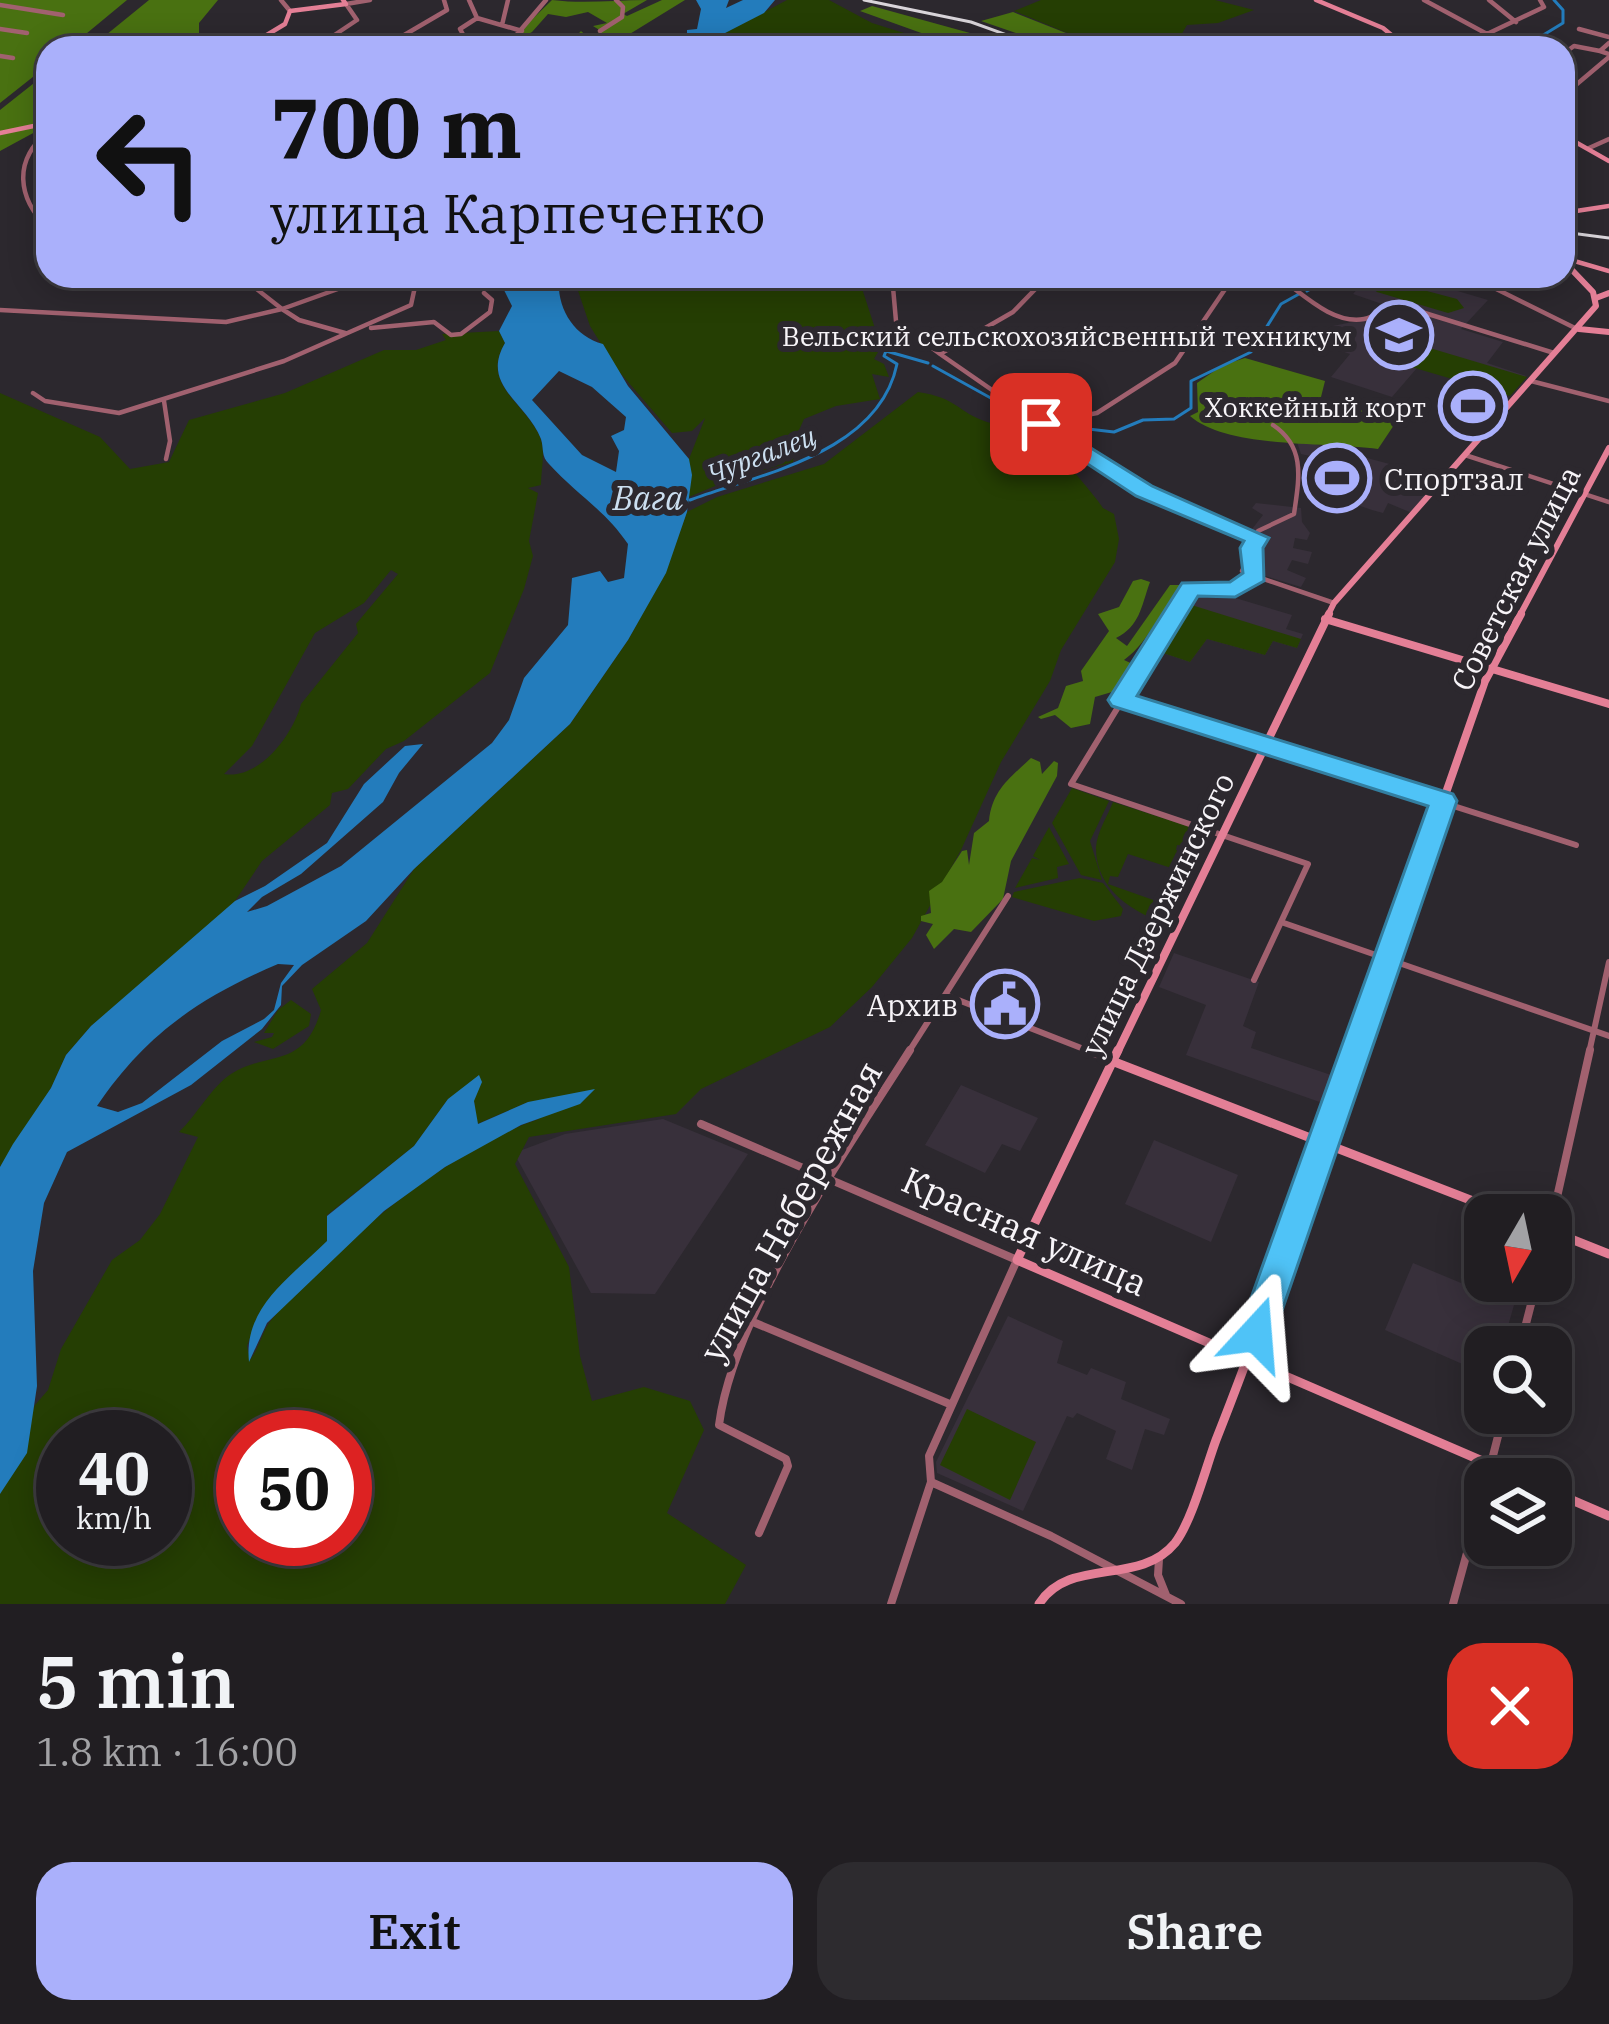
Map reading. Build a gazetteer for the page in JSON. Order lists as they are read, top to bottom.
{
  "streets": {
    "main road": ["Советская улица", "улица Дзержинского", "Красная улица"],
    "street": ["улица Набережная"]
  },
  "crossings": [
    ["Советская улица", "Красная улица"],
    ["улица Дзержинского", "Красная улица"],
    ["улица Набережная", "Красная улица"]
  ],
  "water": ["Чургалец", "Вага"],
  "places": {
    "school or university": ["Вельский сельскохозяйсвенный техникум"],
    "sports": ["Хоккейный корт", "Спортзал"],
    "public building": ["Архив"]
  },
  "north": "bottom",
  "page": {
    "turn": ["700 m", "улица Карпеченко"],
    "speed": "40 km/h",
    "limit": "50",
    "heading": ["5 min", "1.8 km · 16:00"],
    "buttons": ["Exit", "Share"]
  }
}
